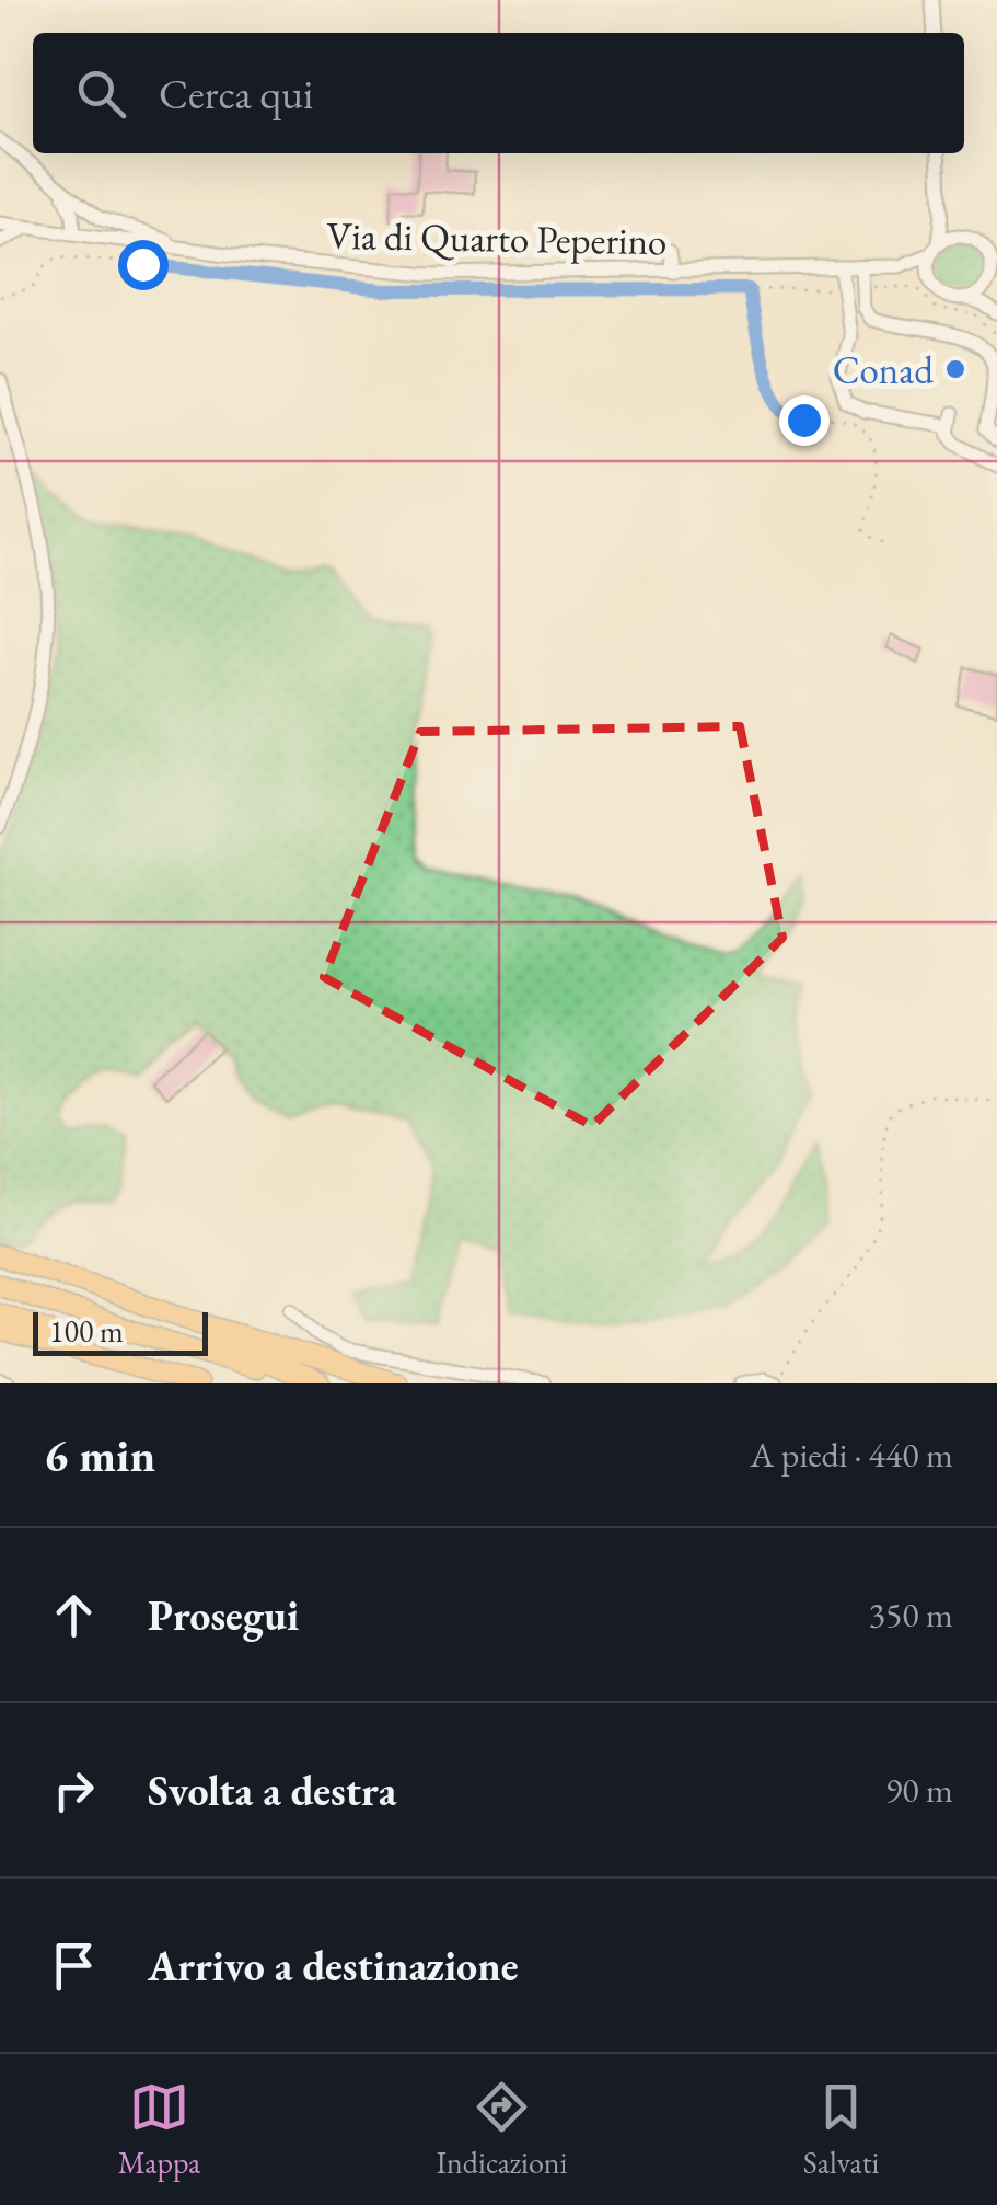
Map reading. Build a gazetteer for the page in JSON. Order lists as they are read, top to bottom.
{
  "streets": {
    "street": ["Via di Quarto Peperino"]
  },
  "places": ["Conad"],
  "scale_bar": "100 m",
  "page": {
    "search": "Cerca qui",
    "scale": "100 m",
    "heading": ["6 min", "A piedi · 440 m"],
    "list": [
      ["Prosegui", "350 m"],
      ["Svolta a destra", "90 m"],
      "Arrivo a destinazione"
    ],
    "nav": ["Mappa", "Indicazioni", "Salvati"]
  }
}
